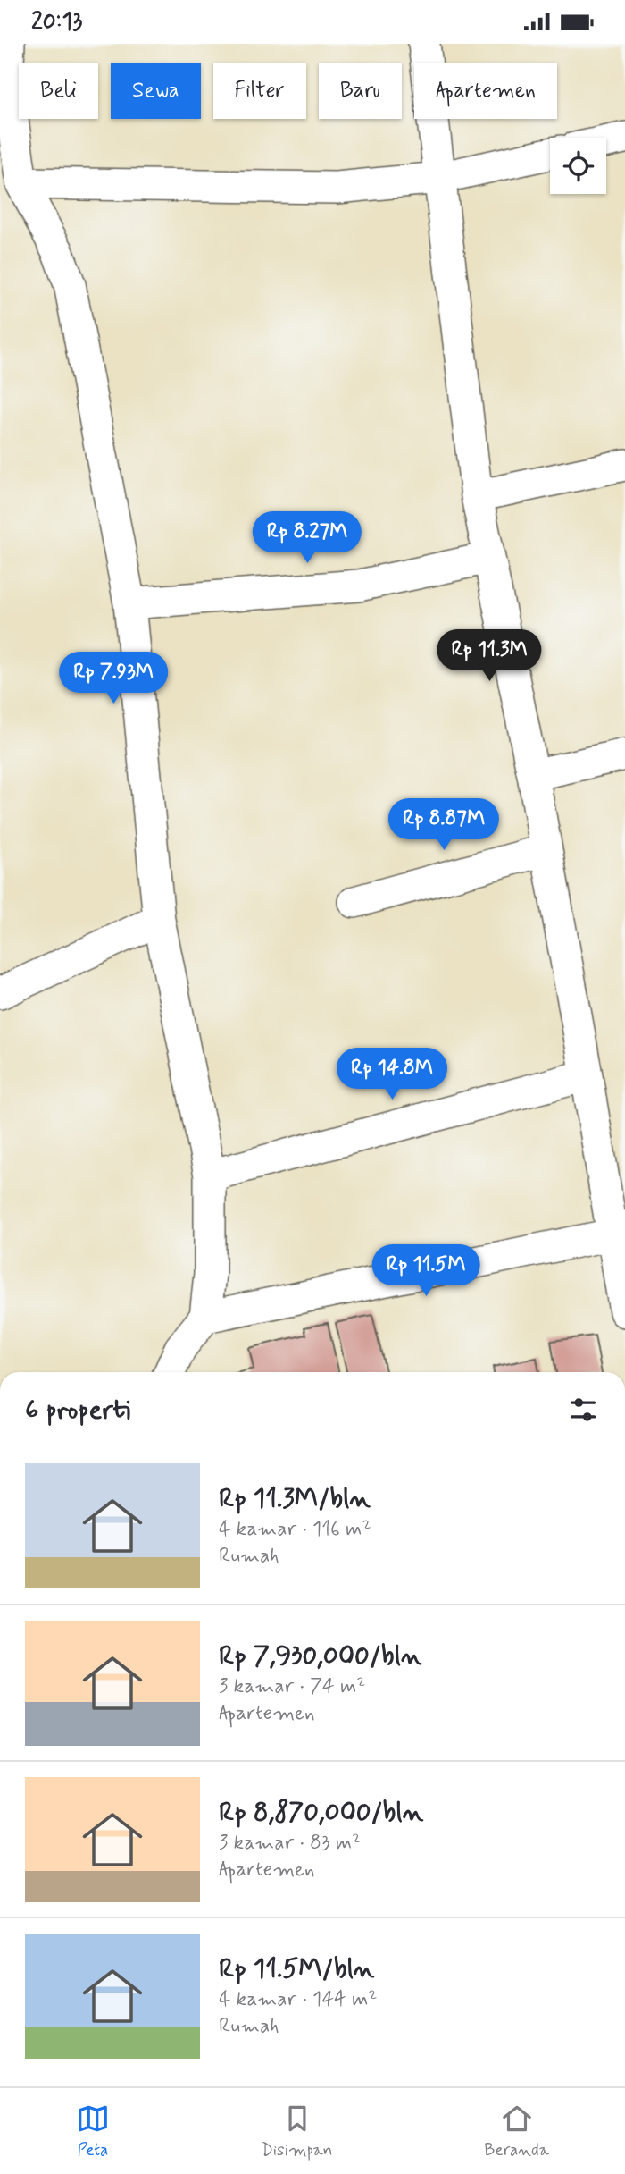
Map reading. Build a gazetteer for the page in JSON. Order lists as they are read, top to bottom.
{
  "page": {
    "status": "20:13",
    "chip": [
      "Beli",
      "Sewa",
      "Filter",
      "Baru",
      "Apartemen"
    ],
    "price": [
      "Rp 8.27M",
      "Rp 11.3M",
      "Rp 7.93M",
      "Rp 8.87M",
      "Rp 14.8M",
      "Rp 11.5M"
    ],
    "heading": "6 properti",
    "list": [
      {
        "name": "Rp 11.3M/bln",
        "note": "4 kamar · 116 m² · Rumah"
      },
      {
        "name": "Rp 7,930,000/bln",
        "note": "3 kamar · 74 m² · Apartemen"
      },
      {
        "name": "Rp 8,870,000/bln",
        "note": "3 kamar · 83 m² · Apartemen"
      },
      {
        "name": "Rp 11.5M/bln",
        "note": "4 kamar · 144 m² · Rumah"
      }
    ],
    "tabs": ["Peta", "Disimpan", "Beranda"]
  }
}
